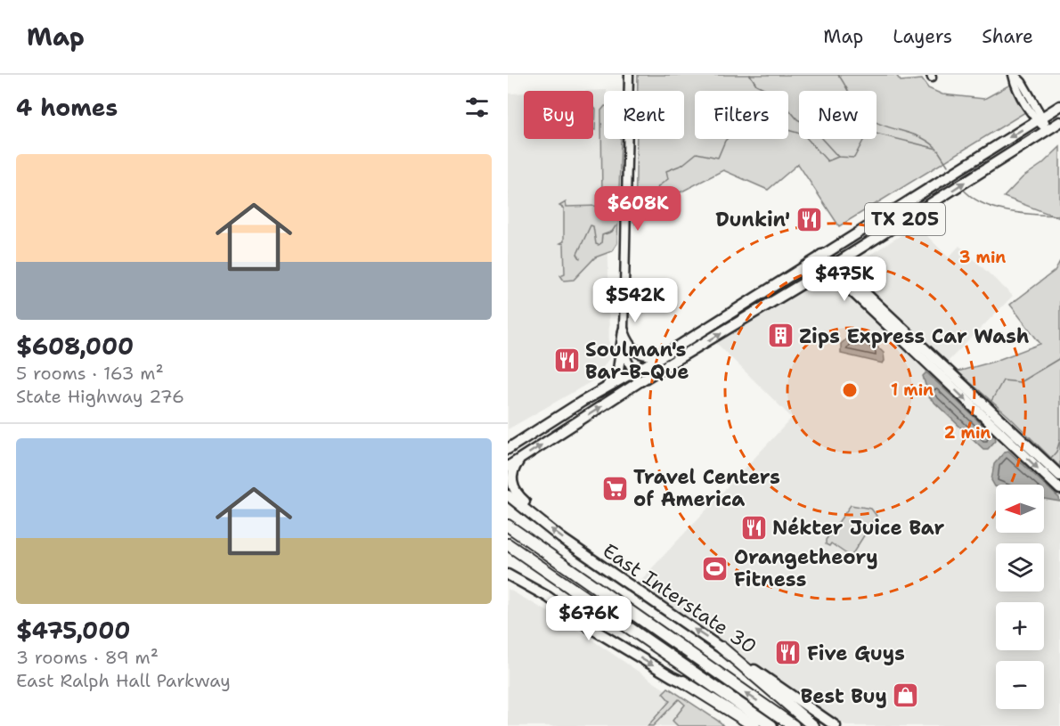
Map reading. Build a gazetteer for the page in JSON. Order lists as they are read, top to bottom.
{
  "streets": {
    "main road": ["TX 205", "East Interstate 30"]
  },
  "places": {
    "restaurant": [
      "Dunkin'",
      "Soulman's Bar-B-Que",
      "Nékter Juice Bar",
      "Five Guys"
    ],
    "building": ["Zips Express Car Wash"],
    "supermarket": ["Travel Centers of America"],
    "sports": ["Orangetheory Fitness"],
    "shop": ["Best Buy"]
  },
  "north": "left",
  "page": {
    "header": "Map",
    "nav": ["Map", "Layers", "Share"],
    "heading": "4 homes",
    "chip": [
      "Buy",
      "Rent",
      "Filters",
      "New"
    ],
    "list": [
      {
        "name": "$608,000",
        "note": "5 rooms · 163 m² · State Highway 276"
      },
      {
        "name": "$475,000",
        "note": "3 rooms · 89 m² · East Ralph Hall Parkway"
      }
    ],
    "price": [
      "$608K",
      "$475K",
      "$542K",
      "$676K"
    ],
    "map_buttons": ["+", "−"]
  },
  "rings": ["3 min", "1 min", "2 min"]
}
